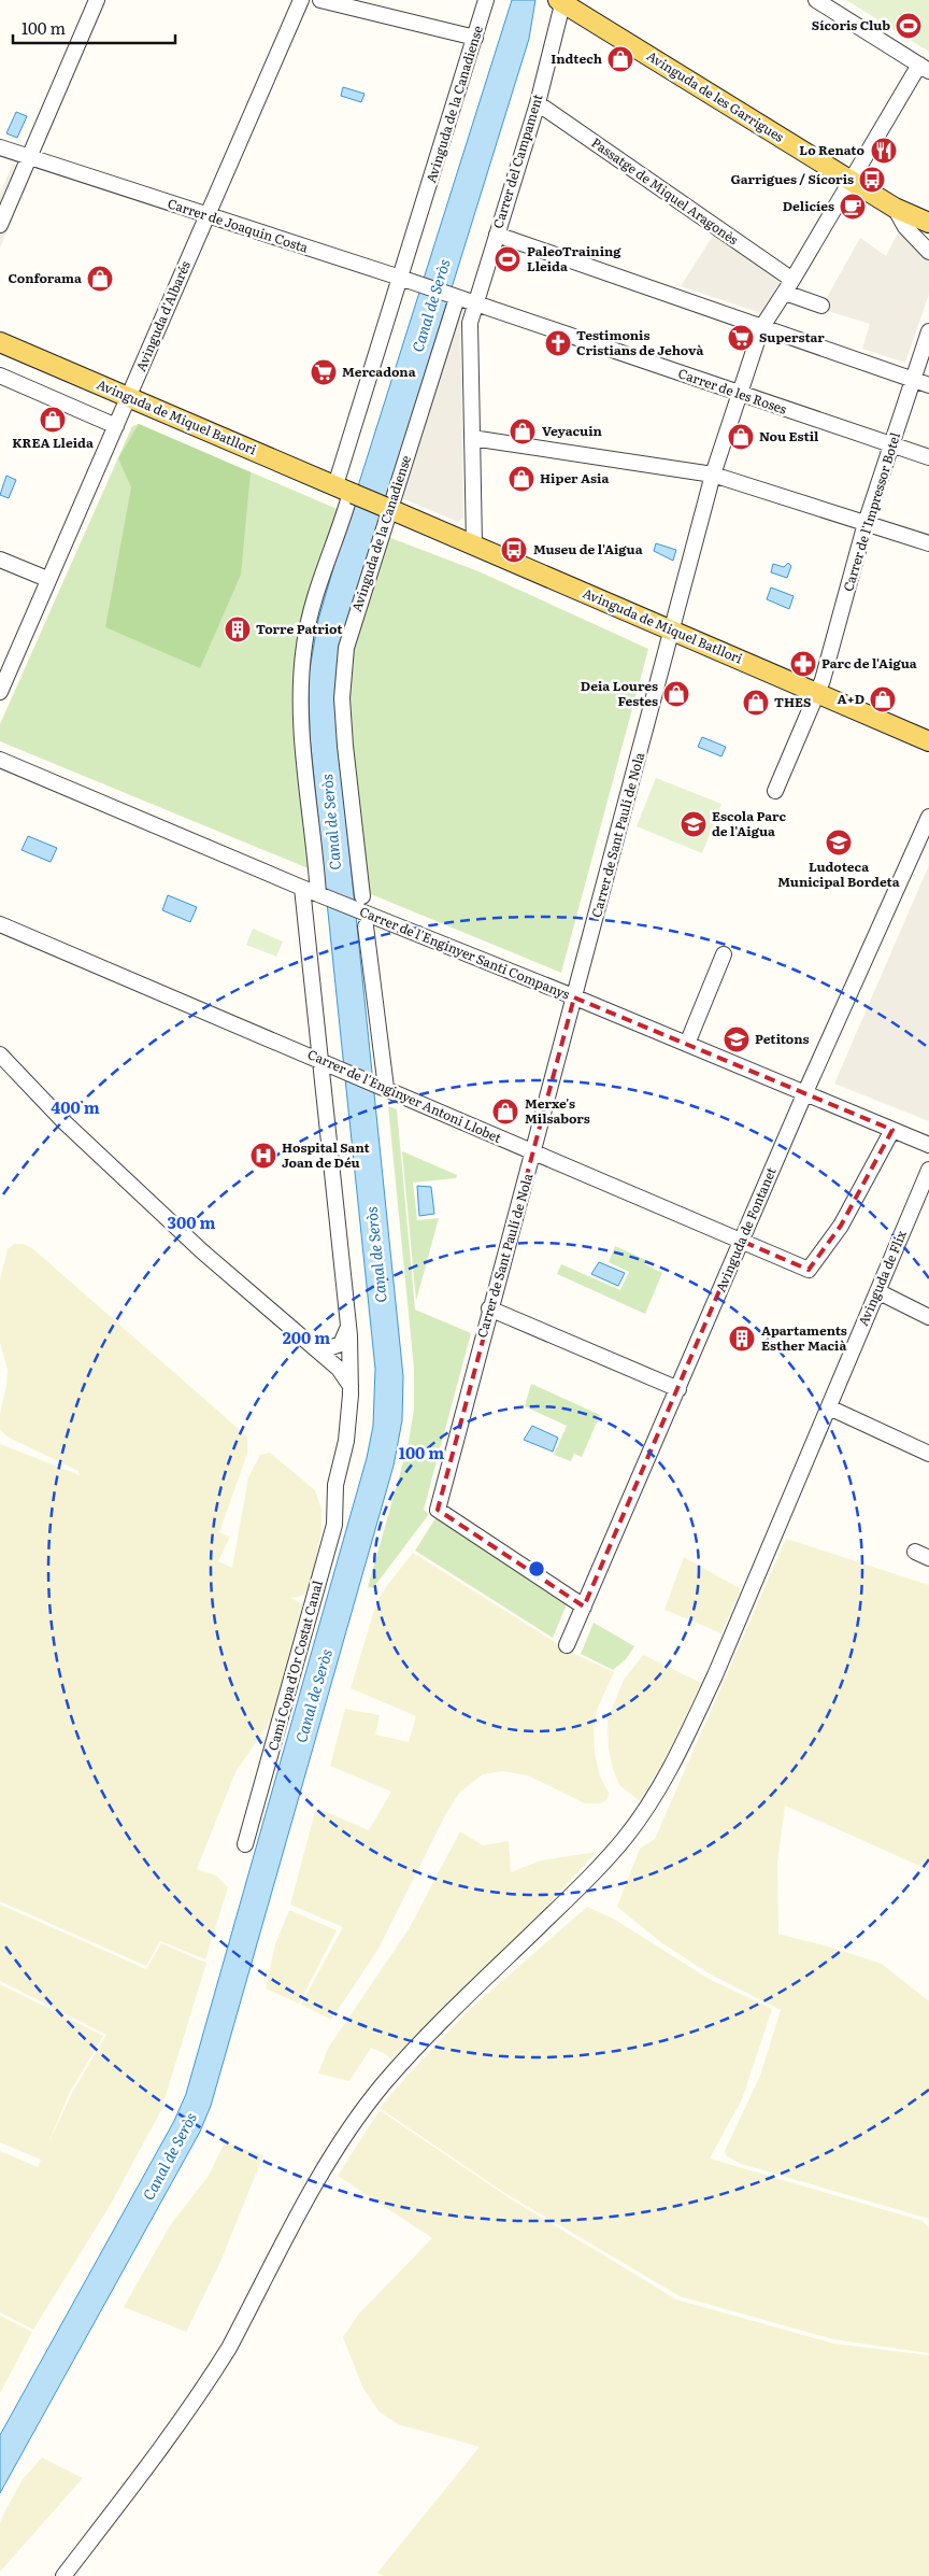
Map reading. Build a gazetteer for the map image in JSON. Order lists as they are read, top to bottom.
{
  "streets": {
    "main road": ["Avinguda de les Garrigues", "Avinguda de Miquel Batllori"],
    "street": [
      "Avinguda de la Canadiense",
      "Carrer del Campament",
      "Passatge de Miquel Aragonès",
      "Carrer de Joaquin Costa",
      "Avinguda d'Albarés",
      "Carrer de les Roses",
      "Carrer de l'Impressor Botel",
      "Carrer de Sant Paulí de Nola",
      "Carrer de l'Enginyer Santi Companys",
      "Carrer de l'Enginyer Antoni Llobet",
      "Avinguda de Fontanet",
      "Avinguda de Flix",
      "Camí Copa d'Or Costat Canal"
    ]
  },
  "crossings": [
    ["Avinguda de les Garrigues", "Carrer del Campament"],
    ["Avinguda de les Garrigues", "Carrer de Sant Paulí de Nola"],
    ["Avinguda de la Canadiense", "Carrer de Joaquin Costa"],
    ["Avinguda de la Canadiense", "Avinguda de Miquel Batllori"],
    ["Avinguda de la Canadiense", "Carrer de l'Enginyer Santi Companys"],
    ["Carrer del Campament", "Passatge de Miquel Aragonès"],
    ["Carrer del Campament", "Carrer de Joaquin Costa"],
    ["Carrer del Campament", "Carrer de les Roses"],
    ["Carrer del Campament", "Avinguda de Miquel Batllori"],
    ["Passatge de Miquel Aragonès", "Carrer de Sant Paulí de Nola"],
    ["Carrer de Joaquin Costa", "Avinguda d'Albarés"],
    ["Carrer de Joaquin Costa", "Carrer de les Roses"],
    ["Avinguda d'Albarés", "Avinguda de Miquel Batllori"],
    ["Carrer de les Roses", "Carrer de l'Impressor Botel"],
    ["Carrer de les Roses", "Carrer de Sant Paulí de Nola"],
    ["Avinguda de Miquel Batllori", "Carrer de l'Impressor Botel"],
    ["Avinguda de Miquel Batllori", "Carrer de Sant Paulí de Nola"],
    ["Carrer de Sant Paulí de Nola", "Carrer de l'Enginyer Santi Companys"],
    ["Carrer de Sant Paulí de Nola", "Carrer de l'Enginyer Antoni Llobet"],
    ["Carrer de Sant Paulí de Nola", "Avinguda de Fontanet"],
    ["Carrer de l'Enginyer Santi Companys", "Carrer de l'Enginyer Antoni Llobet"],
    ["Carrer de l'Enginyer Santi Companys", "Avinguda de Fontanet"],
    ["Carrer de l'Enginyer Antoni Llobet", "Avinguda de Fontanet"]
  ],
  "water": ["Canal de Seròs"],
  "places": {
    "sports": ["Sícoris Club", "PaleoTraining Lleida"],
    "shop": [
      "Indtech",
      "Conforama",
      "KREA Lleida",
      "Veyacuin",
      "Nou Estil",
      "Hiper Asia",
      "Deia Loures Festes",
      "A+D",
      "THES",
      "Merxe's Milsabors"
    ],
    "restaurant": ["Lo Renato"],
    "bus stop": ["Garrigues / Sícoris", "Museu de l'Aigua"],
    "cafe": ["Delicíes"],
    "supermarket": ["Superstar", "Mercadona"],
    "church": ["Testimonis Cristians de Jehovà"],
    "building": ["Torre Patriot", "Apartaments Esther Macià"],
    "pharmacy": ["Parc de l'Aigua"],
    "school or university": ["Escola Parc de l'Aigua", "Ludoteca Municipal Bordeta", "Petitons"],
    "hospital": ["Hospital Sant Joan de Déu"]
  },
  "scale_bar": "100 m",
  "rings": [
    "400 m",
    "300 m",
    "200 m",
    "100 m"
  ]
}
